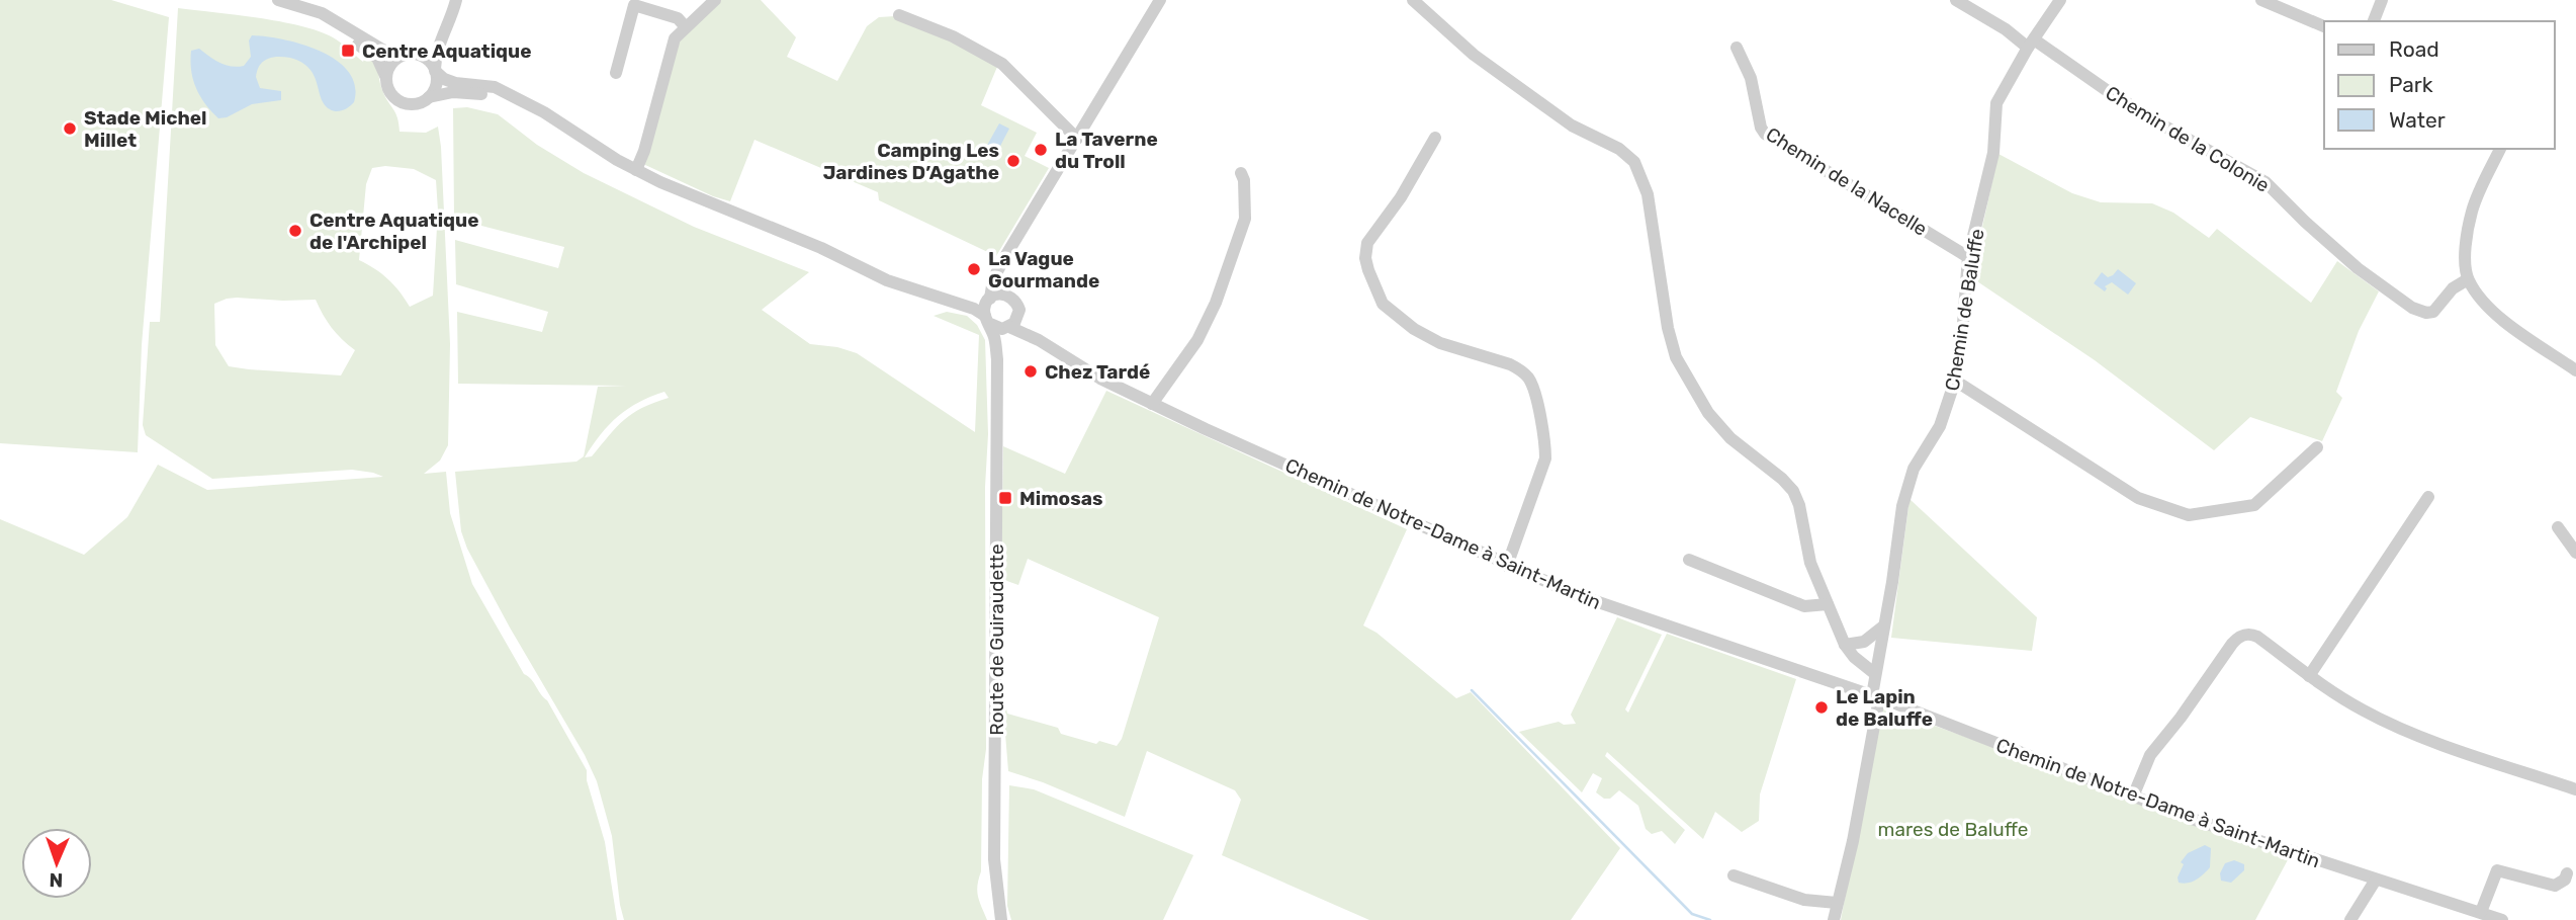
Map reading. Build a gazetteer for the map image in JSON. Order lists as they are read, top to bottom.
{
  "streets": {
    "street": [
      "Chemin de la Colonie",
      "Chemin de la Nacelle",
      "Chemin de Baluffe",
      "Chemin de Notre-Dame à Saint-Martin",
      "Route de Guiraudette"
    ]
  },
  "crossings": [
    ["Chemin de la Colonie", "Chemin de Baluffe"],
    ["Chemin de la Nacelle", "Chemin de Baluffe"],
    ["Chemin de Baluffe", "Chemin de Notre-Dame à Saint-Martin"],
    ["Chemin de Notre-Dame à Saint-Martin", "Route de Guiraudette"]
  ],
  "parks": ["mares de Baluffe"],
  "places": {
    "transit": ["Centre Aquatique", "Mimosas"],
    "other": [
      "Stade Michel Millet",
      "La Taverne du Troll",
      "Camping Les Jardines D’Agathe",
      "Centre Aquatique de l'Archipel",
      "La Vague Gourmande",
      "Chez Tardé",
      "Le Lapin de Baluffe"
    ]
  },
  "legend": ["Road", "Park", "Water"],
  "north": "bottom"
}
